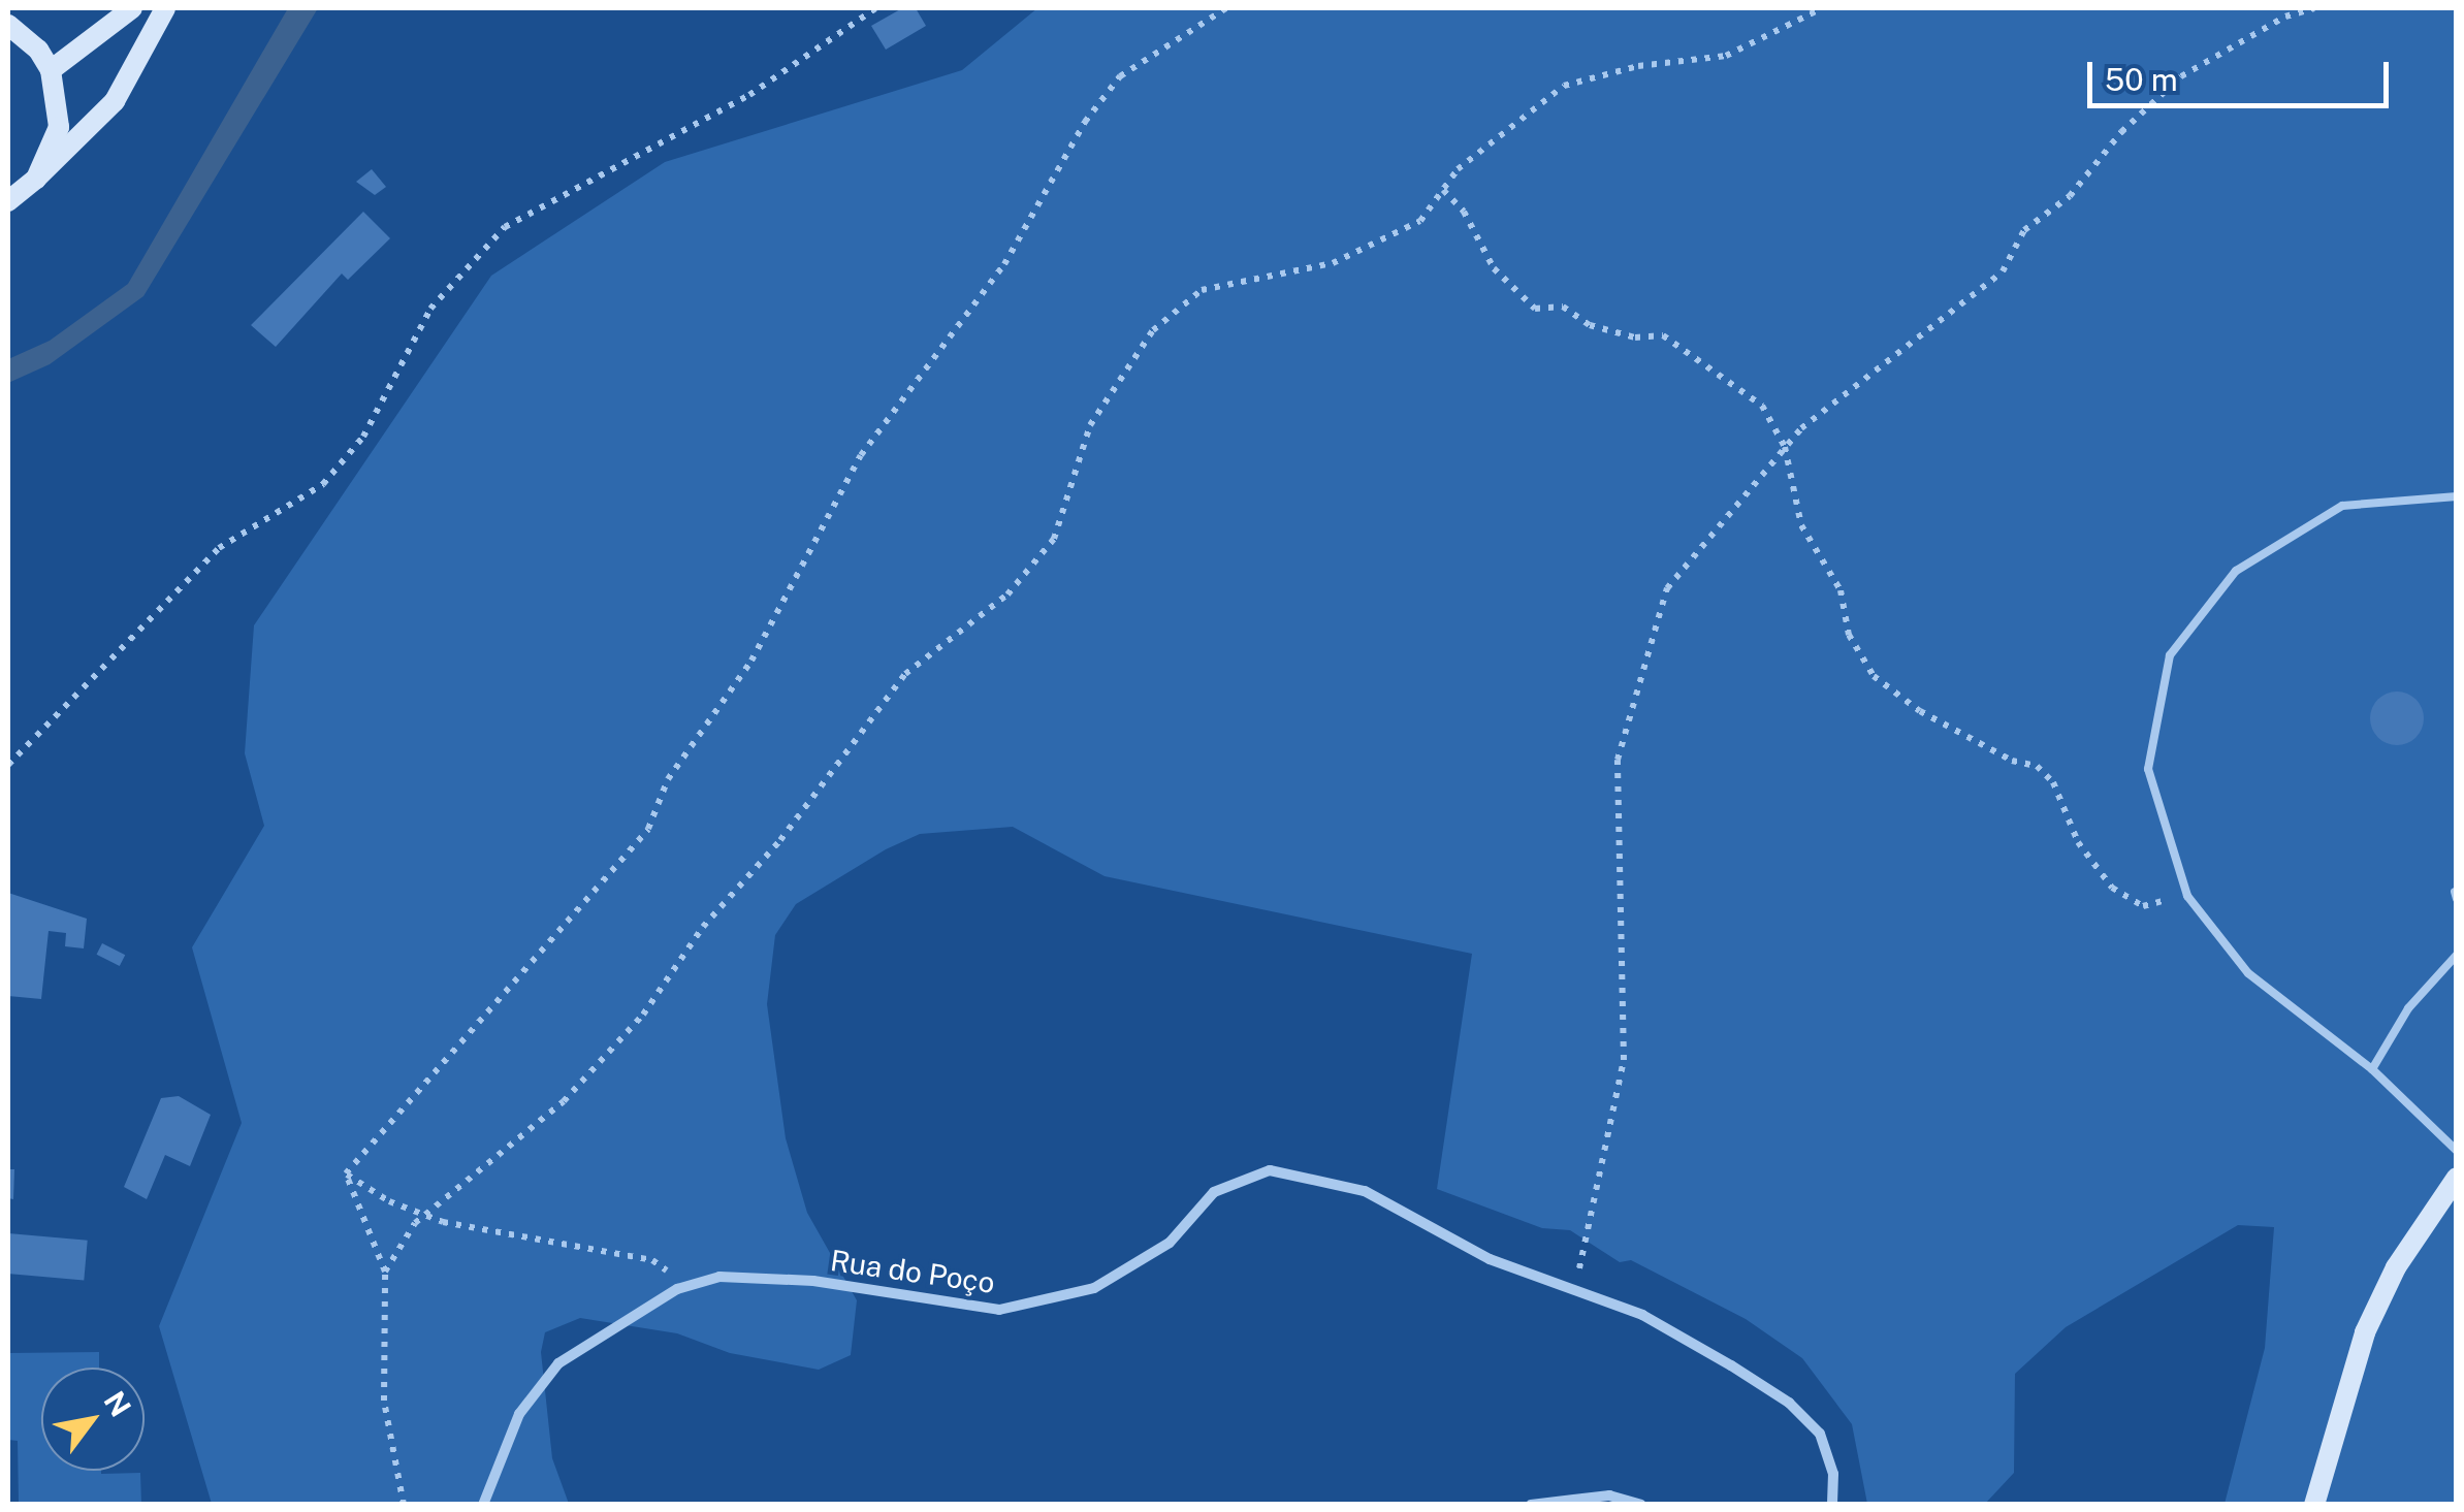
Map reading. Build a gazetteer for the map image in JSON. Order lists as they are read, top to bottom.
{
  "streets": {
    "street": ["Rua do Poço"]
  },
  "scale_bar": "50 m",
  "north": "top right"
}
